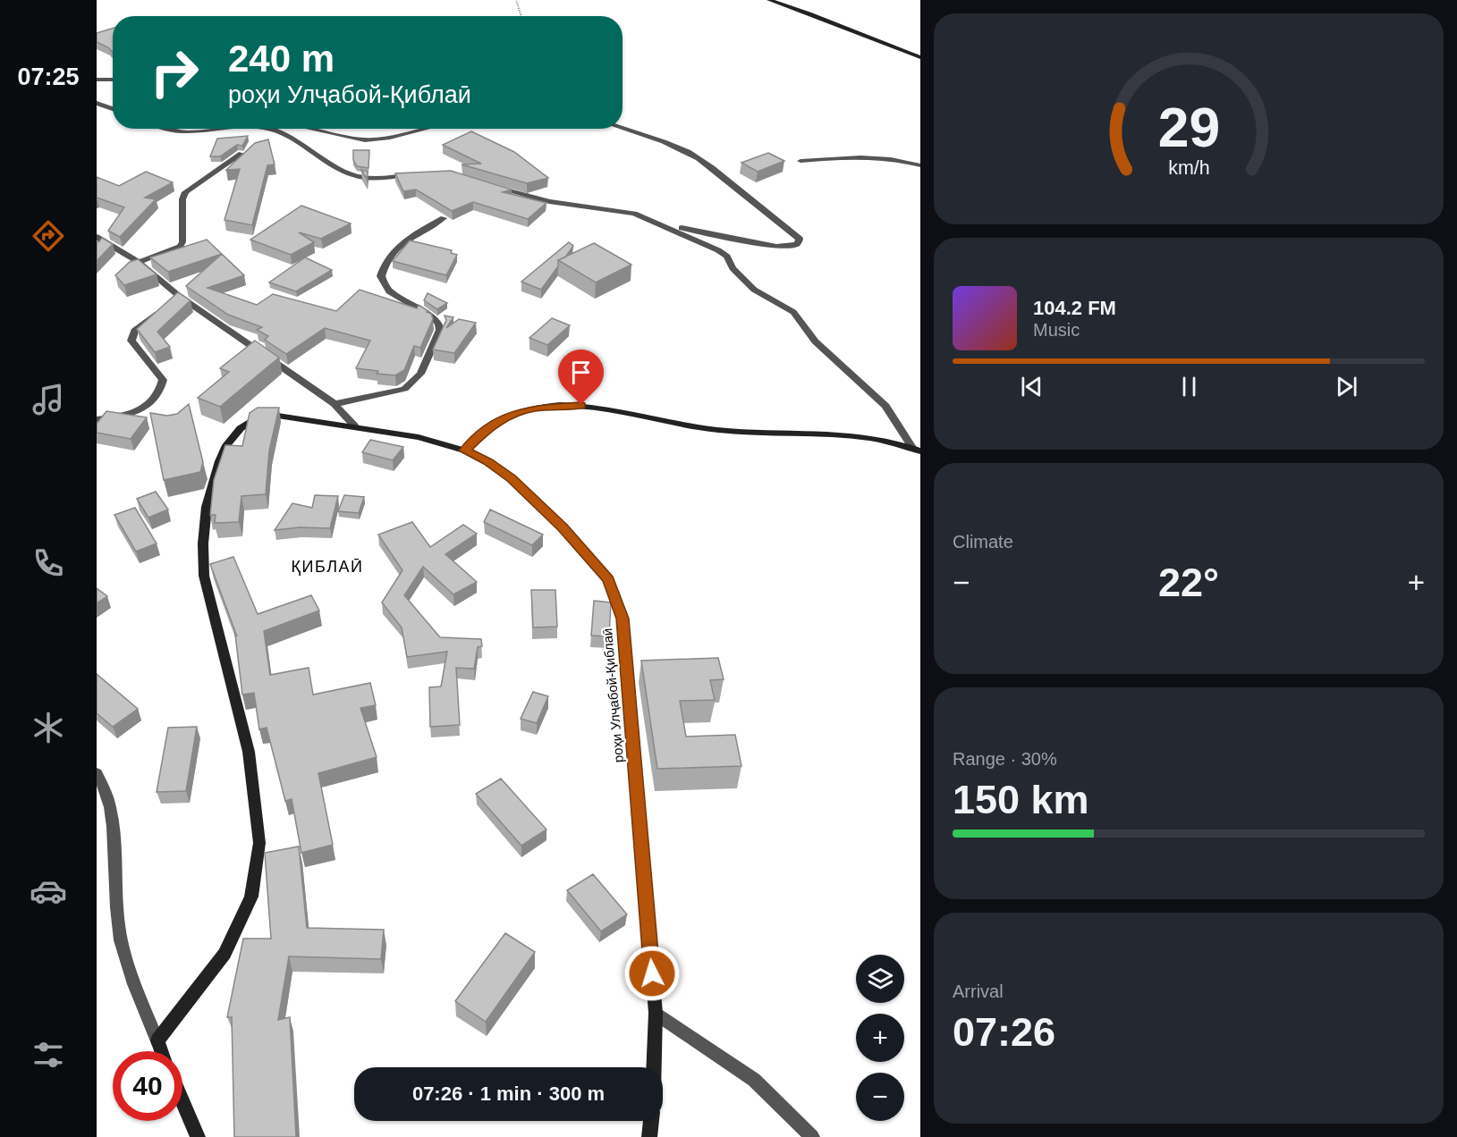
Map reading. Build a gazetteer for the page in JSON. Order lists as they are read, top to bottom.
{
  "streets": {
    "street": ["роҳи Улҷабой-Қиблаӣ"]
  },
  "districts": ["ҚИБЛАӢ"],
  "page": {
    "tabs": "07:25",
    "turn": ["240 m", "роҳи Улҷабой-Қиблаӣ"],
    "song": ["104.2 FM", "Music"],
    "tile": [
      "Climate",
      ["Range · 30%", "150 km"],
      ["Arrival", "07:26"]
    ],
    "heat": ["−", "22°", "+"],
    "map_buttons": ["+", "−"],
    "limit": "40",
    "trip": "07:26 · 1 min · 300 m",
    "gauge": ["29", "km/h"]
  }
}
